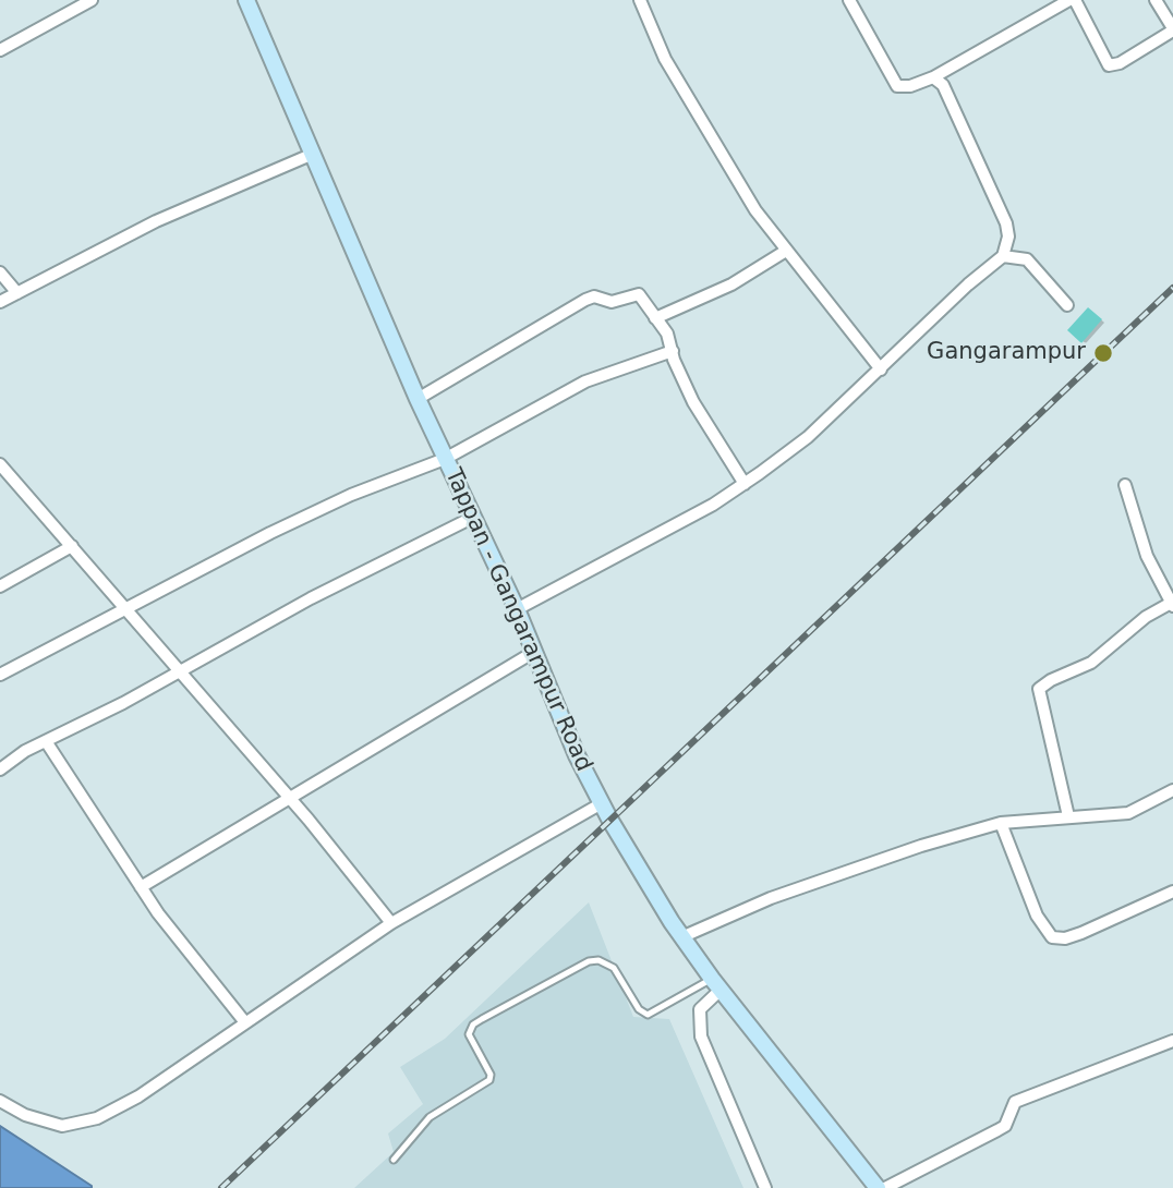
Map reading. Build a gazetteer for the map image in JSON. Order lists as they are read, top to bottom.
{
  "streets": {
    "main road": ["Tappan - Gangarampur Road"]
  },
  "places": ["Gangarampur"]
}
